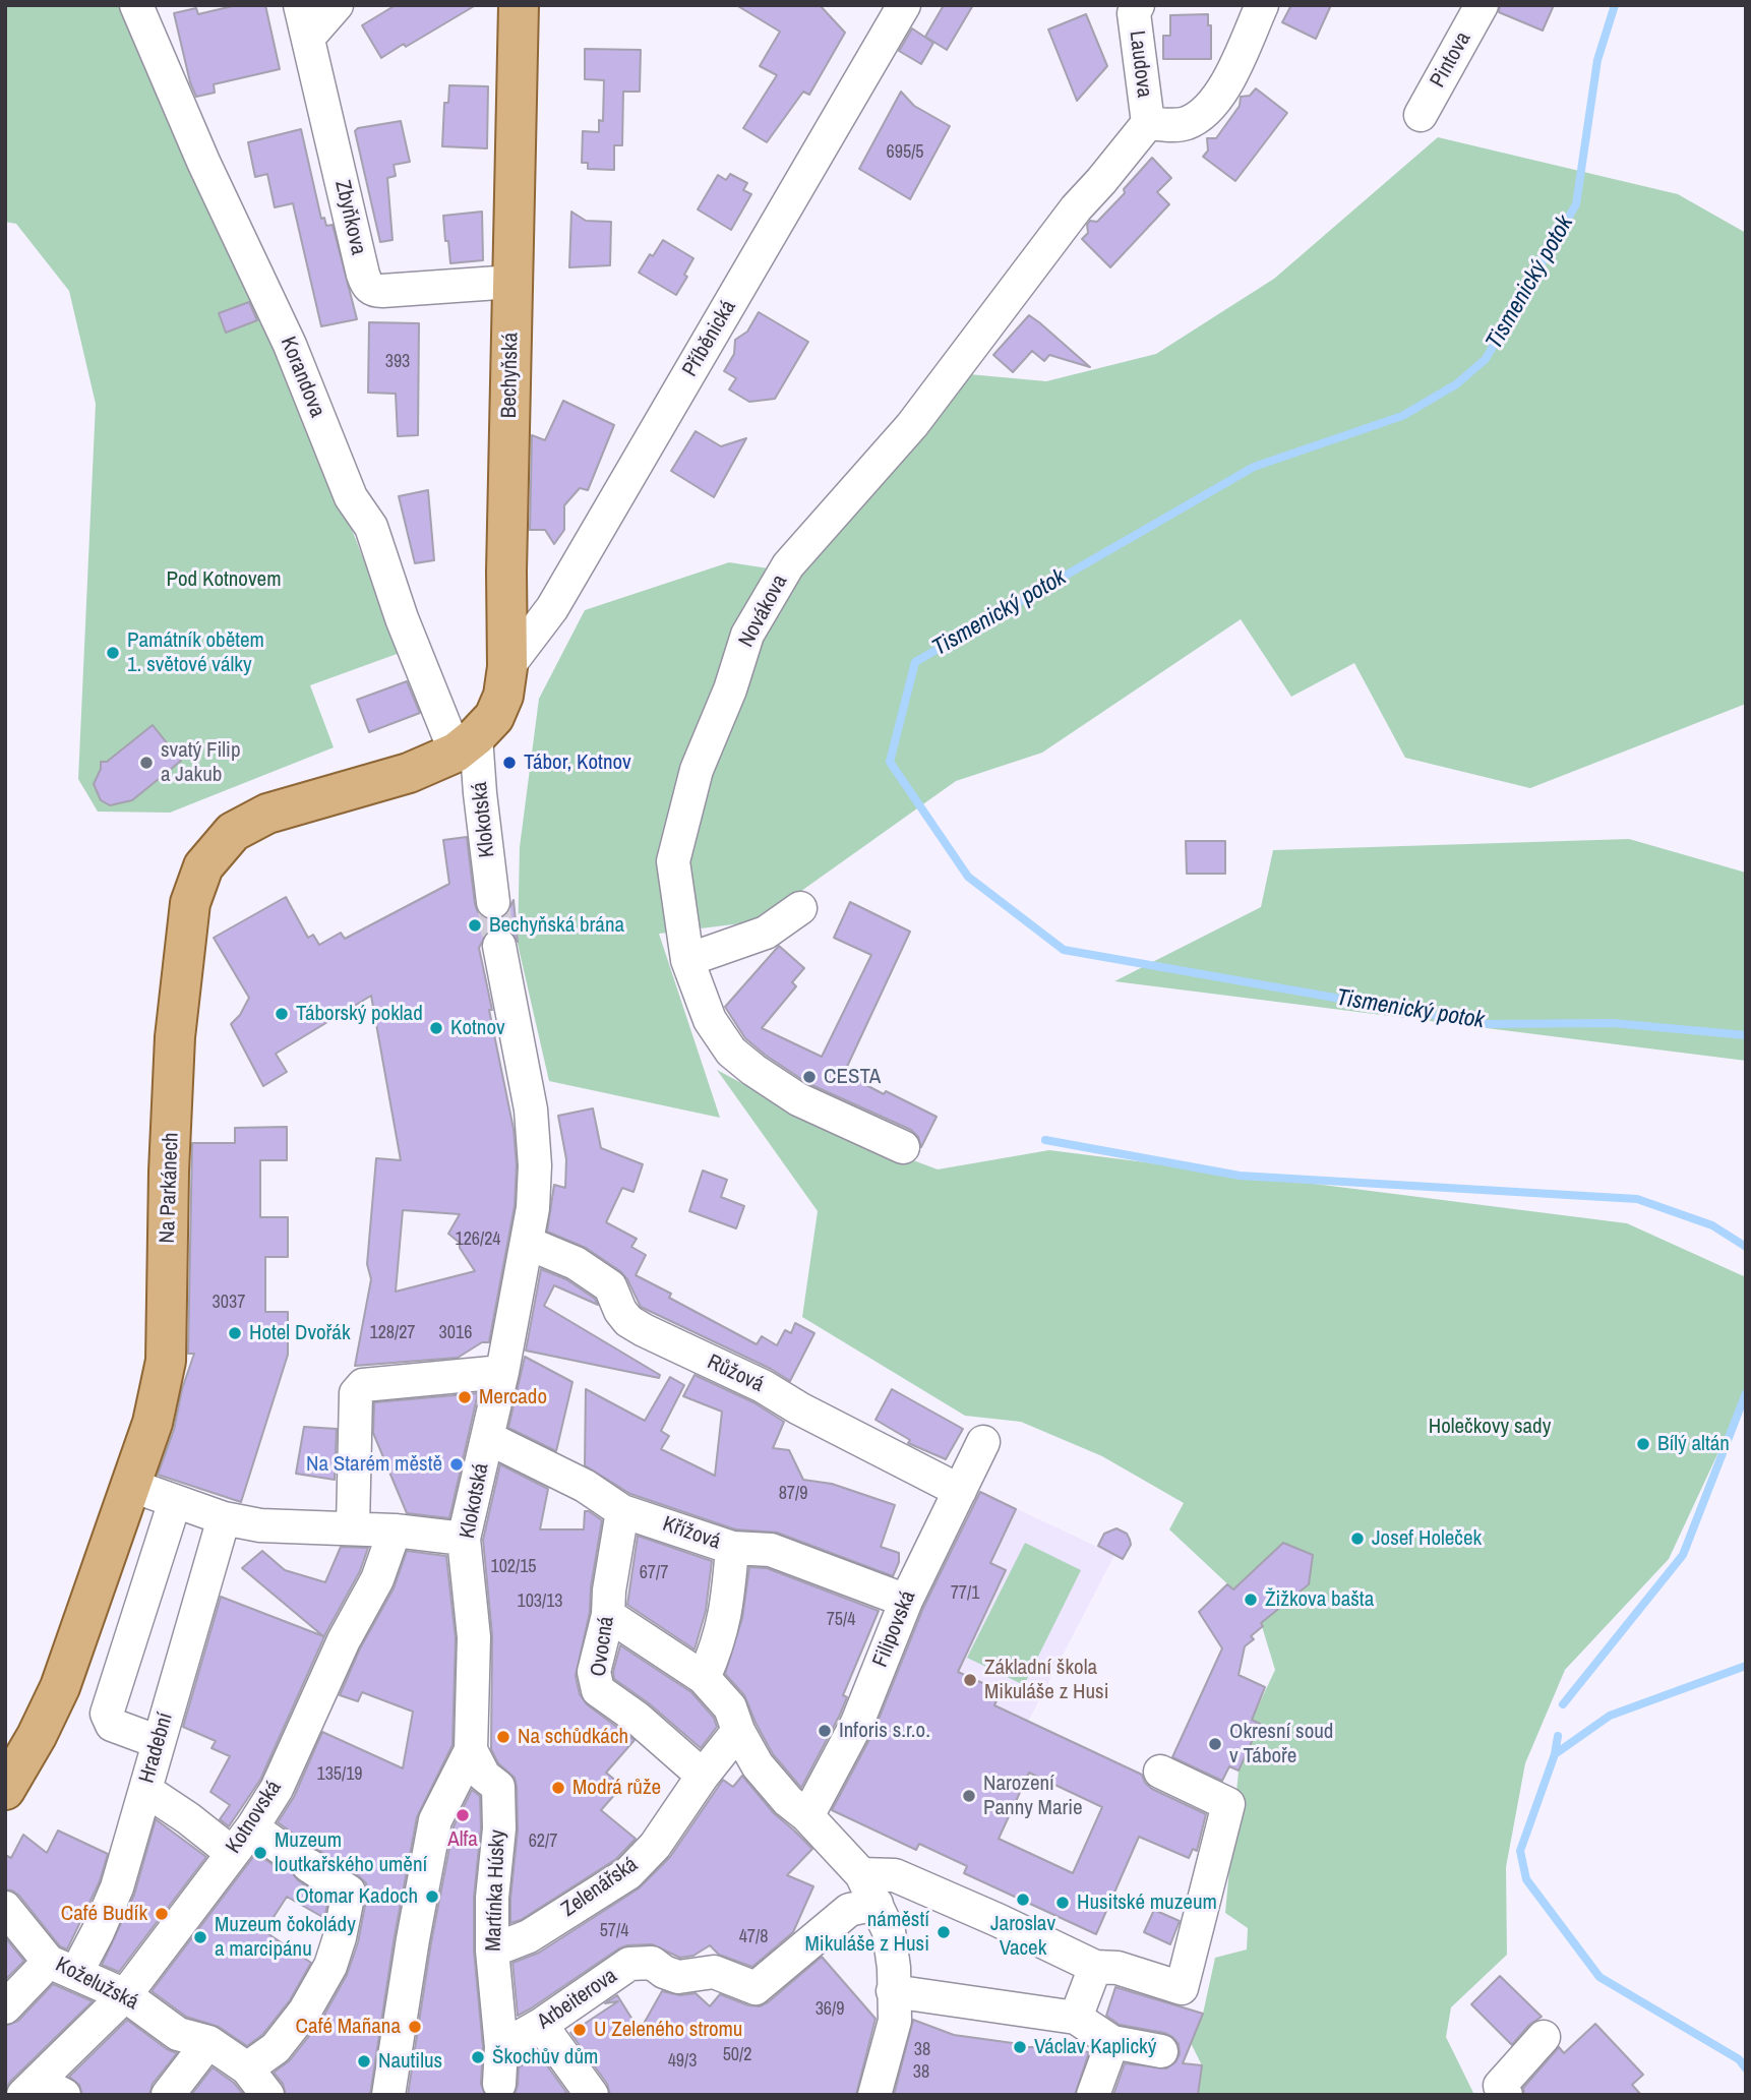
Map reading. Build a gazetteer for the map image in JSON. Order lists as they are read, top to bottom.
{
  "streets": {
    "main road": ["Bechyňská", "Na Parkánech"],
    "street": [
      "Pintova",
      "Laudova",
      "Zbyňkova",
      "Příběnická",
      "Korandova",
      "Novákova",
      "Klokotská",
      "Růžová",
      "Křížová",
      "Filipovská",
      "Ovocná",
      "Hradební",
      "Kotnovská",
      "Zelenářská",
      "Martínka Húsky",
      "Koželužská",
      "Arbeiterova"
    ]
  },
  "crossings": [
    ["Laudova", "Novákova"],
    ["Zbyňkova", "Bechyňská"],
    ["Příběnická", "Bechyňská"],
    ["Bechyňská", "Korandova"],
    ["Bechyňská", "Klokotská"],
    ["Bechyňská", "Na Parkánech"],
    ["Korandova", "Klokotská"],
    ["Korandova", "Na Parkánech"],
    ["Klokotská", "Na Parkánech"],
    ["Klokotská", "Růžová"],
    ["Klokotská", "Křížová"],
    ["Klokotská", "Martínka Húsky"],
    ["Růžová", "Filipovská"],
    ["Křížová", "Filipovská"],
    ["Křížová", "Ovocná"],
    ["Ovocná", "Zelenářská"],
    ["Hradební", "Koželužská"],
    ["Kotnovská", "Koželužská"],
    ["Zelenářská", "Martínka Húsky"],
    ["Martínka Húsky", "Arbeiterova"]
  ],
  "water": ["Tismenický potok"],
  "parks": ["Pod Kotnovem", "Holečkovy sady"],
  "places": [
    "Památník obětem 1. světové války",
    "svatý Filip a Jakub",
    "Tábor, Kotnov",
    "Bechyňská brána",
    "Táborský poklad",
    "Kotnov",
    "CESTA",
    "Hotel Dvořák",
    "Mercado",
    "Bílý altán",
    "Na Starém městě",
    "Josef Holeček",
    "Žižkova bašta",
    "Základní škola Mikuláše z Husi",
    "Inforis s.r.o.",
    "Na schůdkách",
    "Okresní soud v Táboře",
    "Modrá růže",
    "Narození Panny Marie",
    "Alfa",
    "Muzeum loutkařského umění",
    "Otomar Kadoch",
    "Jaroslav Vacek",
    "Husitské muzeum",
    "Café Budík",
    "náměstí Mikuláše z Husi",
    "Muzeum čokolády a marcipánu",
    "Café Mañana",
    "U Zeleného stromu",
    "Václav Kaplický",
    "Škochův dům",
    "Nautilus"
  ],
  "house_numbers": [
    "695/5",
    "393",
    "126/24",
    "3037",
    "128/27",
    "3016",
    "87/9",
    "102/15",
    "67/7",
    "77/1",
    "103/13",
    "75/4",
    "135/19",
    "62/7",
    "57/4",
    "47/8",
    "36/9",
    "38",
    "50/2",
    "49/3",
    "38"
  ]
}
